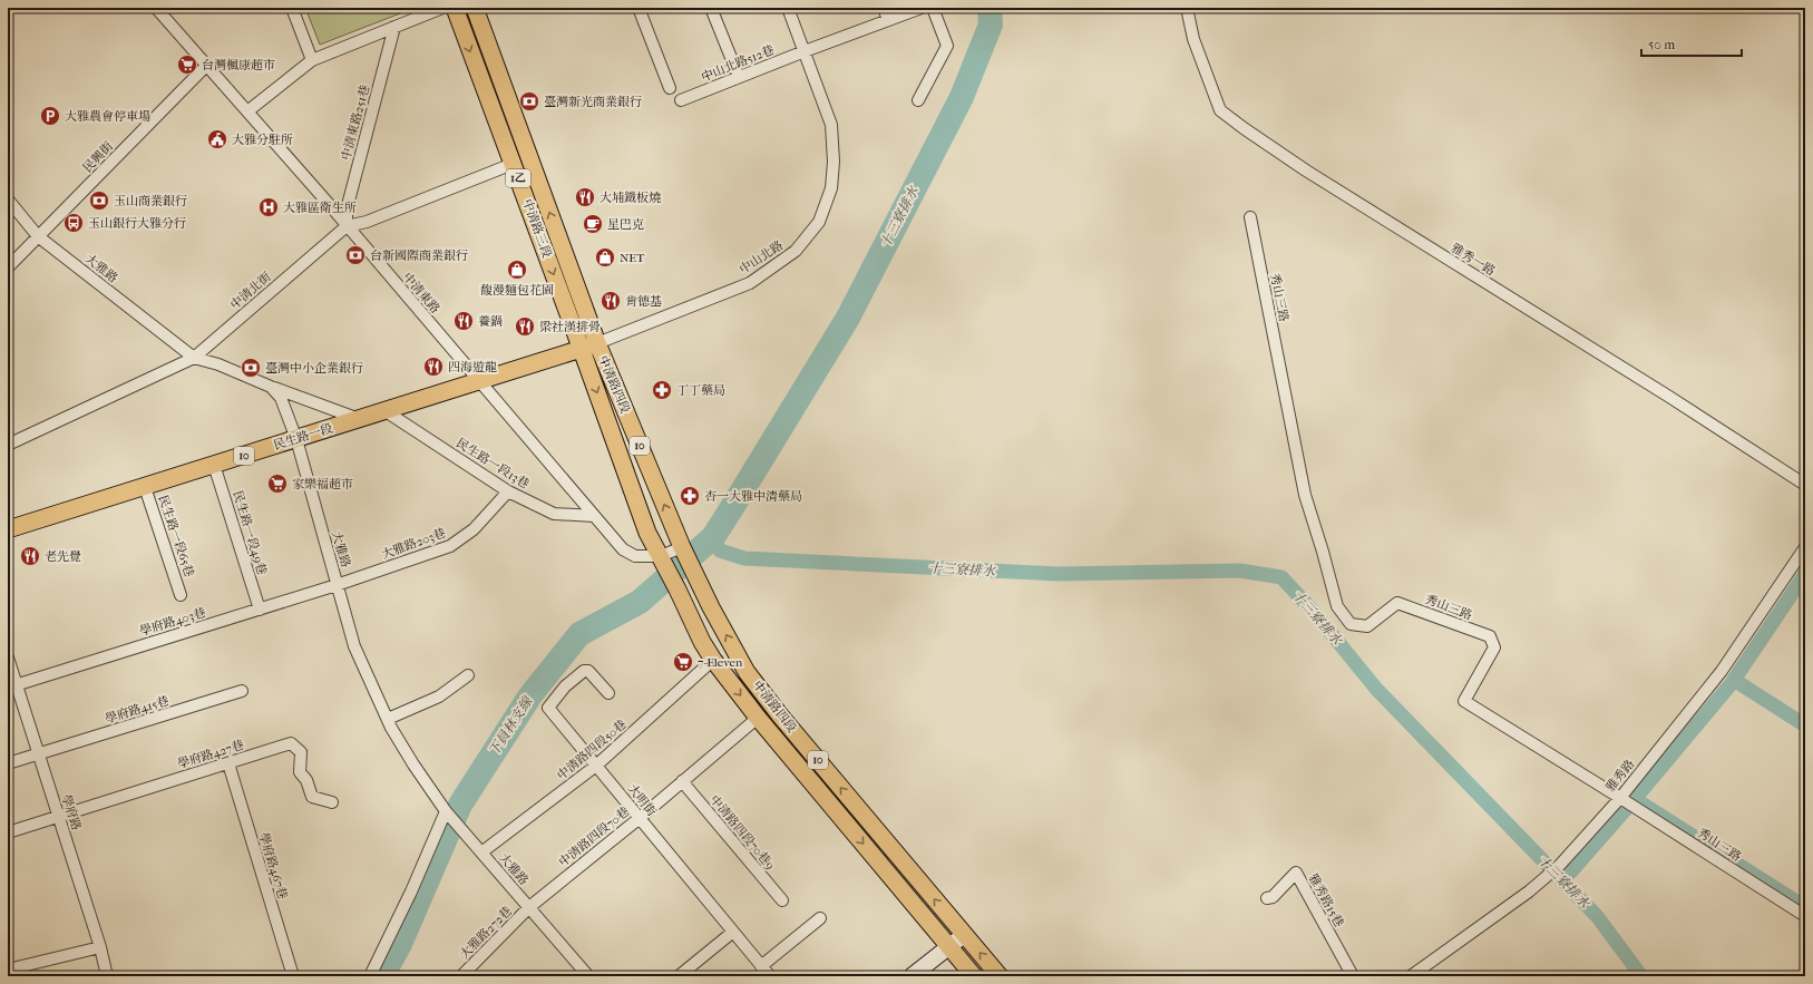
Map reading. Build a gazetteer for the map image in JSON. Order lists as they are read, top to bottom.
{
  "streets": {
    "main road": [
      "1乙",
      "中清路三段",
      "中清路四段",
      "民生路一段",
      "10"
    ],
    "street": [
      "中山北路512巷",
      "中清東路251巷",
      "民興街",
      "中山北路",
      "雅秀一路",
      "大雅路",
      "中清北街",
      "中清東路",
      "秀山三路",
      "民生路一段13巷",
      "民生路一段49巷",
      "民生路一段65巷",
      "大雅路203巷",
      "學府路403巷",
      "學府路415巷",
      "中清路四段50巷",
      "學府路427巷",
      "雅秀路",
      "大明街",
      "學府路",
      "中清路四段70巷9",
      "中清路四段70巷",
      "學府路467巷",
      "雅秀路15巷",
      "大雅路272巷"
    ]
  },
  "crossings": [
    ["中山北路512巷", "中山北路"],
    ["中清東路251巷", "中清北街"],
    ["中清東路251巷", "中清東路"],
    ["民興街", "大雅路"],
    ["民興街", "中清東路"],
    ["中清路三段", "中山北路"],
    ["中清路三段", "中清北街"],
    ["中清路三段", "中清路四段"],
    ["中清路三段", "民生路一段"],
    ["中山北路", "中清路四段"],
    ["中山北路", "民生路一段"],
    ["大雅路", "中清北街"],
    ["大雅路", "民生路一段"],
    ["大雅路", "大雅路203巷"],
    ["大雅路", "學府路403巷"],
    ["大雅路", "中清路四段50巷"],
    ["大雅路", "中清路四段70巷"],
    ["大雅路", "大雅路272巷"],
    ["中清北街", "中清東路"],
    ["中清東路", "中清路四段"],
    ["中清東路", "民生路一段"],
    ["中清東路", "民生路一段13巷"],
    ["秀山三路", "雅秀路"],
    ["中清路四段", "民生路一段"],
    ["中清路四段", "中清路四段50巷"],
    ["中清路四段", "中清路四段70巷"],
    ["民生路一段", "民生路一段13巷"],
    ["民生路一段", "民生路一段49巷"],
    ["民生路一段", "民生路一段65巷"],
    ["民生路一段13巷", "大雅路203巷"],
    ["民生路一段49巷", "學府路403巷"],
    ["大雅路203巷", "學府路403巷"],
    ["學府路403巷", "學府路"],
    ["學府路415巷", "學府路"],
    ["中清路四段50巷", "大明街"],
    ["學府路427巷", "學府路"],
    ["學府路427巷", "學府路467巷"],
    ["大明街", "中清路四段70巷"],
    ["中清路四段70巷9", "中清路四段70巷"],
    ["中清路四段70巷", "大雅路272巷"]
  ],
  "water": ["十三寮排水", "下員林支線"],
  "places": {
    "supermarket": ["台灣楓康超市", "家樂福超市", "7-Eleven"],
    "bank": [
      "臺灣新光商業銀行",
      "玉山商業銀行",
      "台新國際商業銀行",
      "臺灣中小企業銀行"
    ],
    "parking": ["大雅農會停車場"],
    "public building": ["大雅分駐所"],
    "restaurant": [
      "大埔鐵板燒",
      "肯德基",
      "養鍋",
      "梁社漢排骨",
      "四海遊龍",
      "老先覺"
    ],
    "hospital": ["大雅區衛生所"],
    "bus stop": ["玉山銀行大雅分行"],
    "cafe": ["星巴克"],
    "shop": ["NET", "馥漫麵包花園"],
    "pharmacy": ["丁丁藥局", "杏一大雅中清藥局"]
  },
  "scale_bar": "50 m"
}
